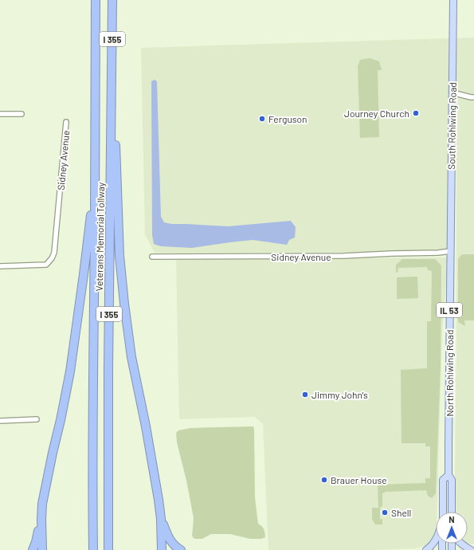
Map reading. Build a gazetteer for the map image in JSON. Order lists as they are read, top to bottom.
{
  "streets": {
    "highway": ["I 355", "Veterans Memorial Tollway"],
    "main road": ["South Rohlwing Road", "IL 53", "North Rohlwing Road"],
    "street": ["Sidney Avenue"]
  },
  "crossings": [
    ["South Rohlwing Road", "Sidney Avenue"],
    ["South Rohlwing Road", "North Rohlwing Road"],
    ["Sidney Avenue", "North Rohlwing Road"]
  ],
  "places": [
    "Journey Church",
    "Ferguson",
    "Jimmy John's",
    "Brauer House",
    "Shell"
  ],
  "north": "top"
}
